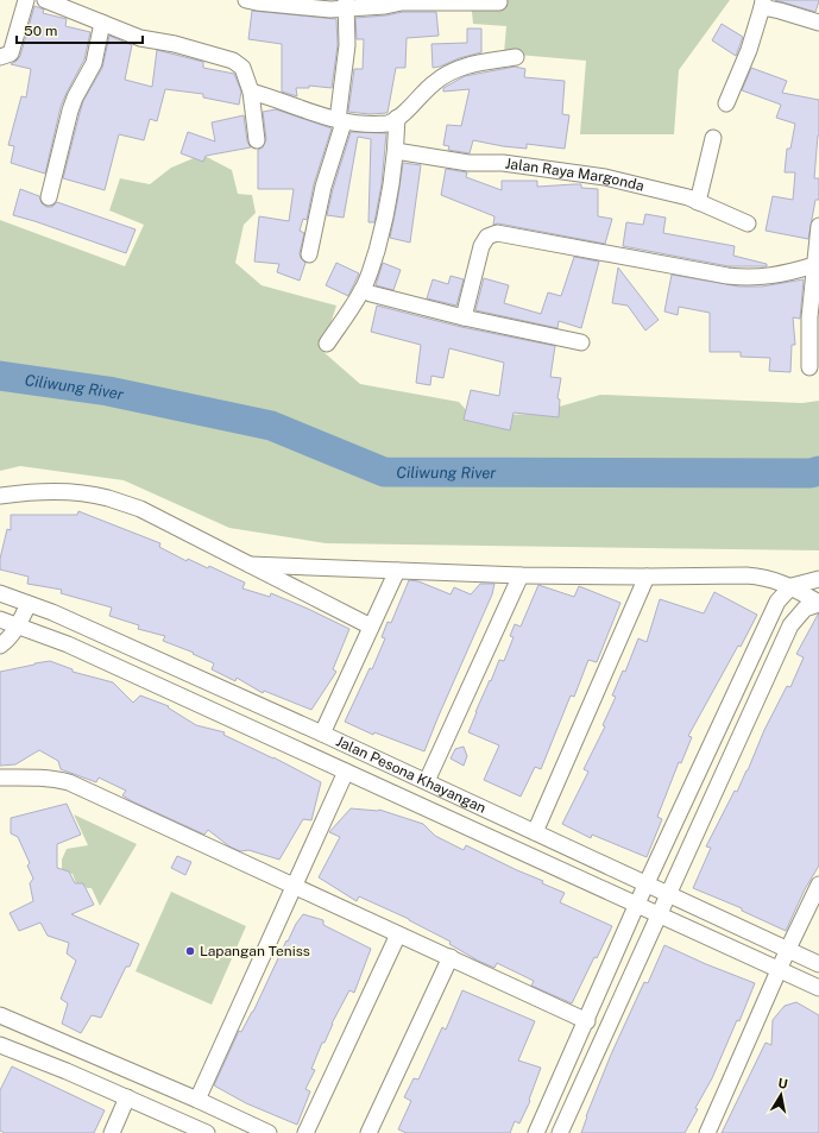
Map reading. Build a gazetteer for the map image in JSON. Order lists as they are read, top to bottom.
{
  "streets": {
    "street": ["Jalan Raya Margonda", "Jalan Pesona Khayangan"]
  },
  "water": ["Ciliwung River"],
  "places": ["Lapangan Teniss"],
  "scale_bar": "50 m",
  "north": "top"
}
